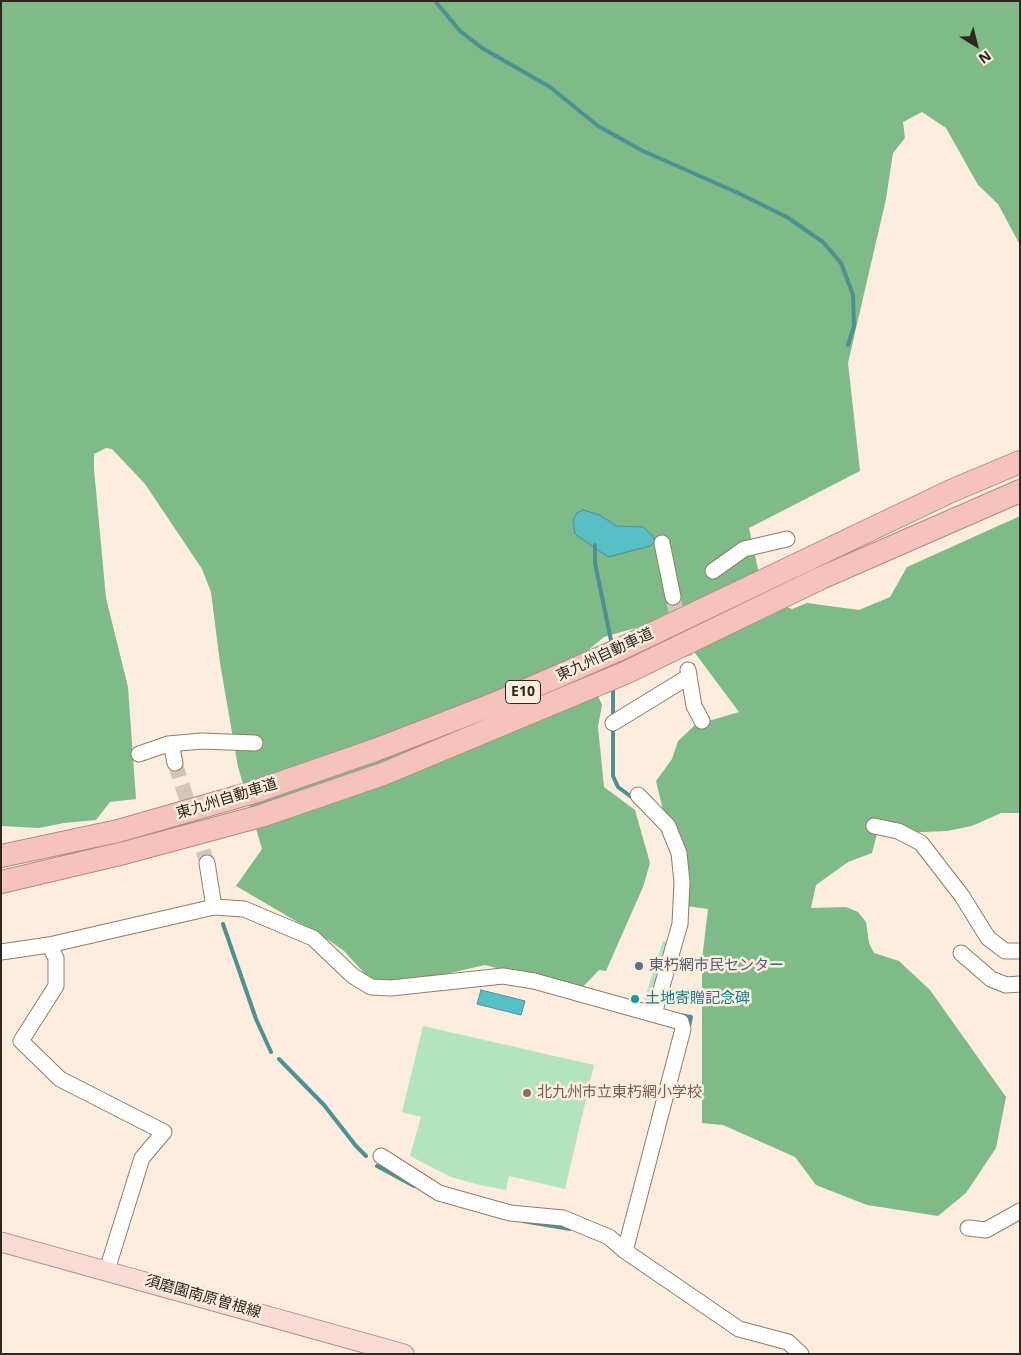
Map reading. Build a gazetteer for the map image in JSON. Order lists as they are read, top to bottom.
{
  "streets": {
    "highway": ["東九州自動車道", "E10"],
    "main road": ["須磨園南原曽根線"]
  },
  "places": ["東朽網市民センター", "土地寄贈記念碑", "北九州市立東朽網小学校"],
  "north": "bottom right"
}
